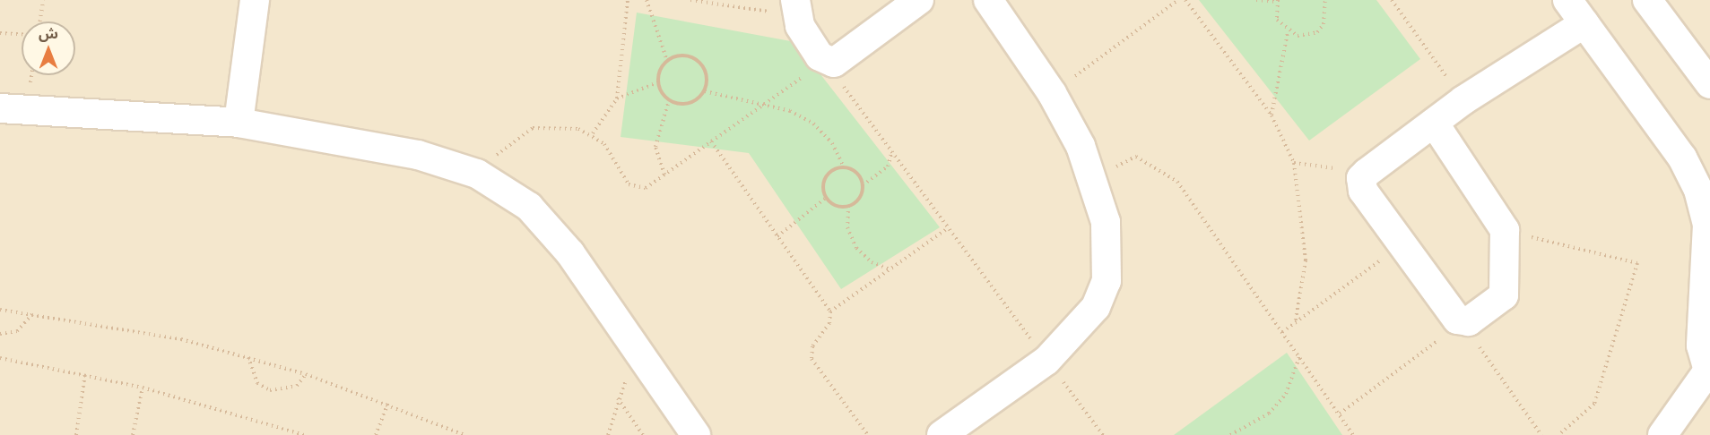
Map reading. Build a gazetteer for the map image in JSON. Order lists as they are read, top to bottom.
{
  "north": "top"
}
